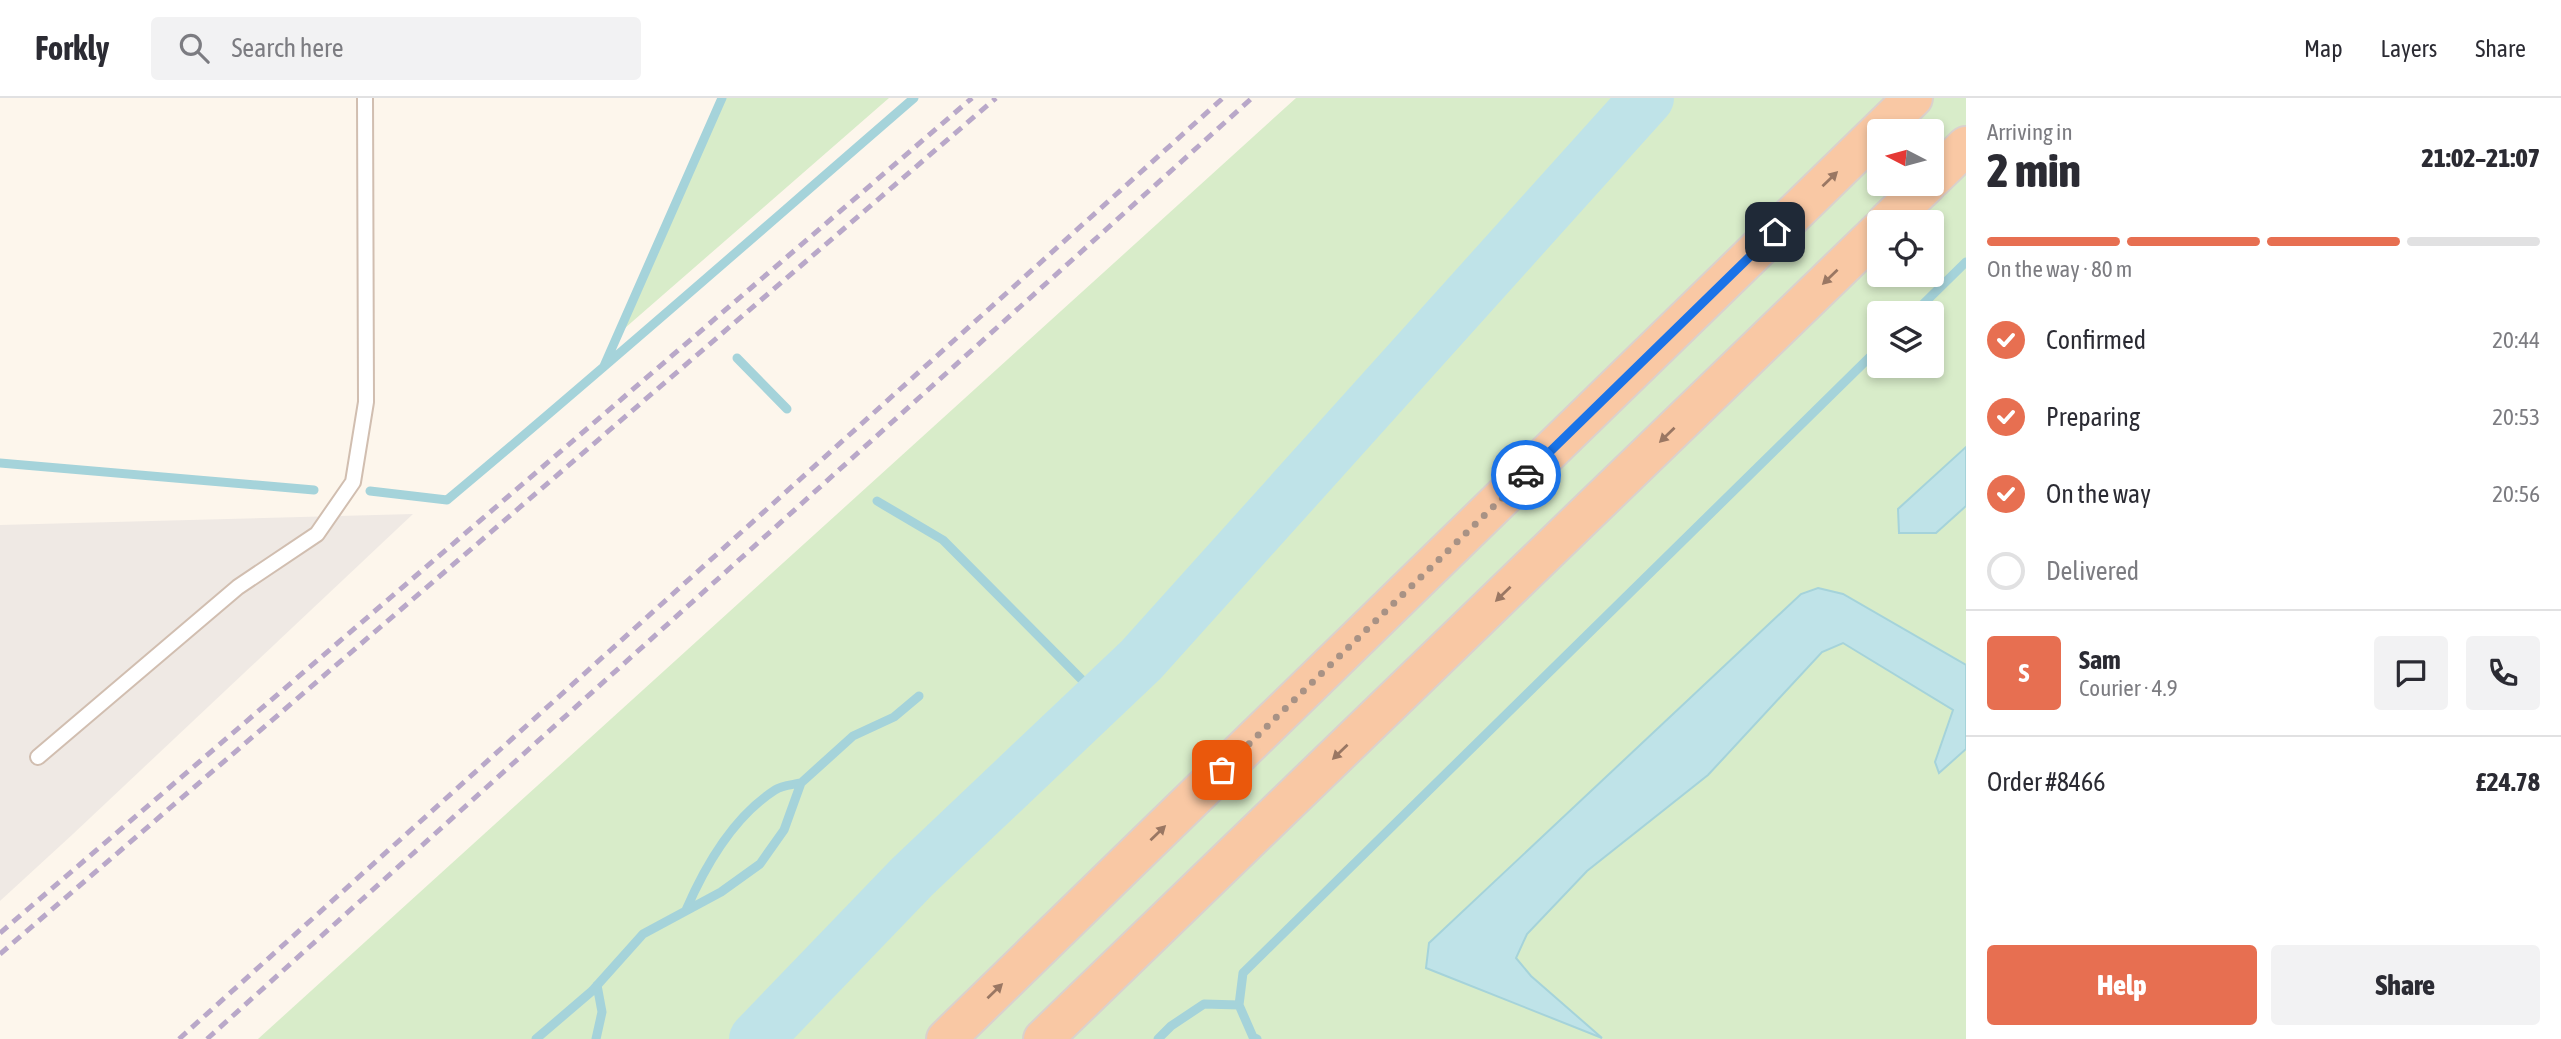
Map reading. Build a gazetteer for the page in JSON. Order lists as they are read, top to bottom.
{
  "north": "left",
  "page": {
    "header": "Forkly",
    "search": "Search here",
    "nav": ["Map", "Layers", "Share"],
    "heading": ["2 min", "Arriving in", "21:02–21:07"],
    "panel": [
      "Sam",
      "Courier · 4.9",
      "Order #8466",
      "£24.78"
    ],
    "bar": "On the way · 80 m",
    "list": [
      ["Confirmed", "20:44"],
      ["Preparing", "20:53"],
      ["On the way", "20:56"],
      "Delivered"
    ],
    "round": "S",
    "buttons": ["Help", "Share"]
  }
}
